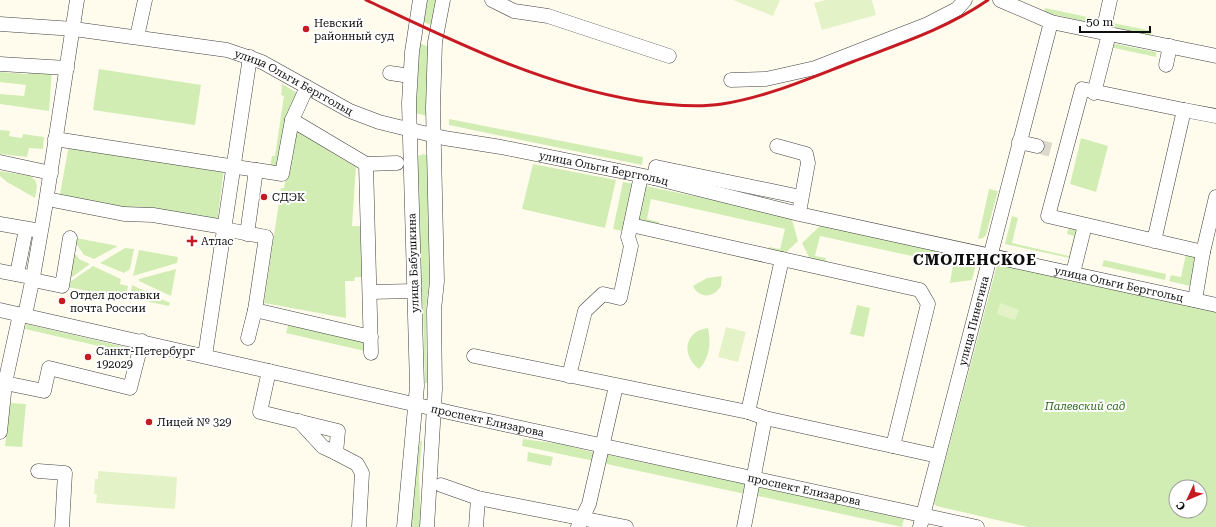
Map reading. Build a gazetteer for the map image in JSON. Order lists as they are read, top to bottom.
{
  "streets": {
    "street": [
      "улица Ольги Берггольц",
      "улица Бабушкина",
      "улица Пинегина",
      "проспект Елизарова"
    ]
  },
  "crossings": [
    ["улица Ольги Берггольц", "улица Бабушкина"],
    ["улица Ольги Берггольц", "улица Пинегина"],
    ["улица Бабушкина", "проспект Елизарова"],
    ["улица Пинегина", "проспект Елизарова"]
  ],
  "districts": ["СМОЛЕНСКОЕ"],
  "parks": ["Палевский сад"],
  "places": {
    "other": [
      "Невский районный суд",
      "СДЭК",
      "Отдел доставки почта России",
      "Санкт-Петербург 192029",
      "Лицей № 329"
    ],
    "health": ["Атлас"]
  },
  "scale_bar": "50 m",
  "north": "bottom left"
}
